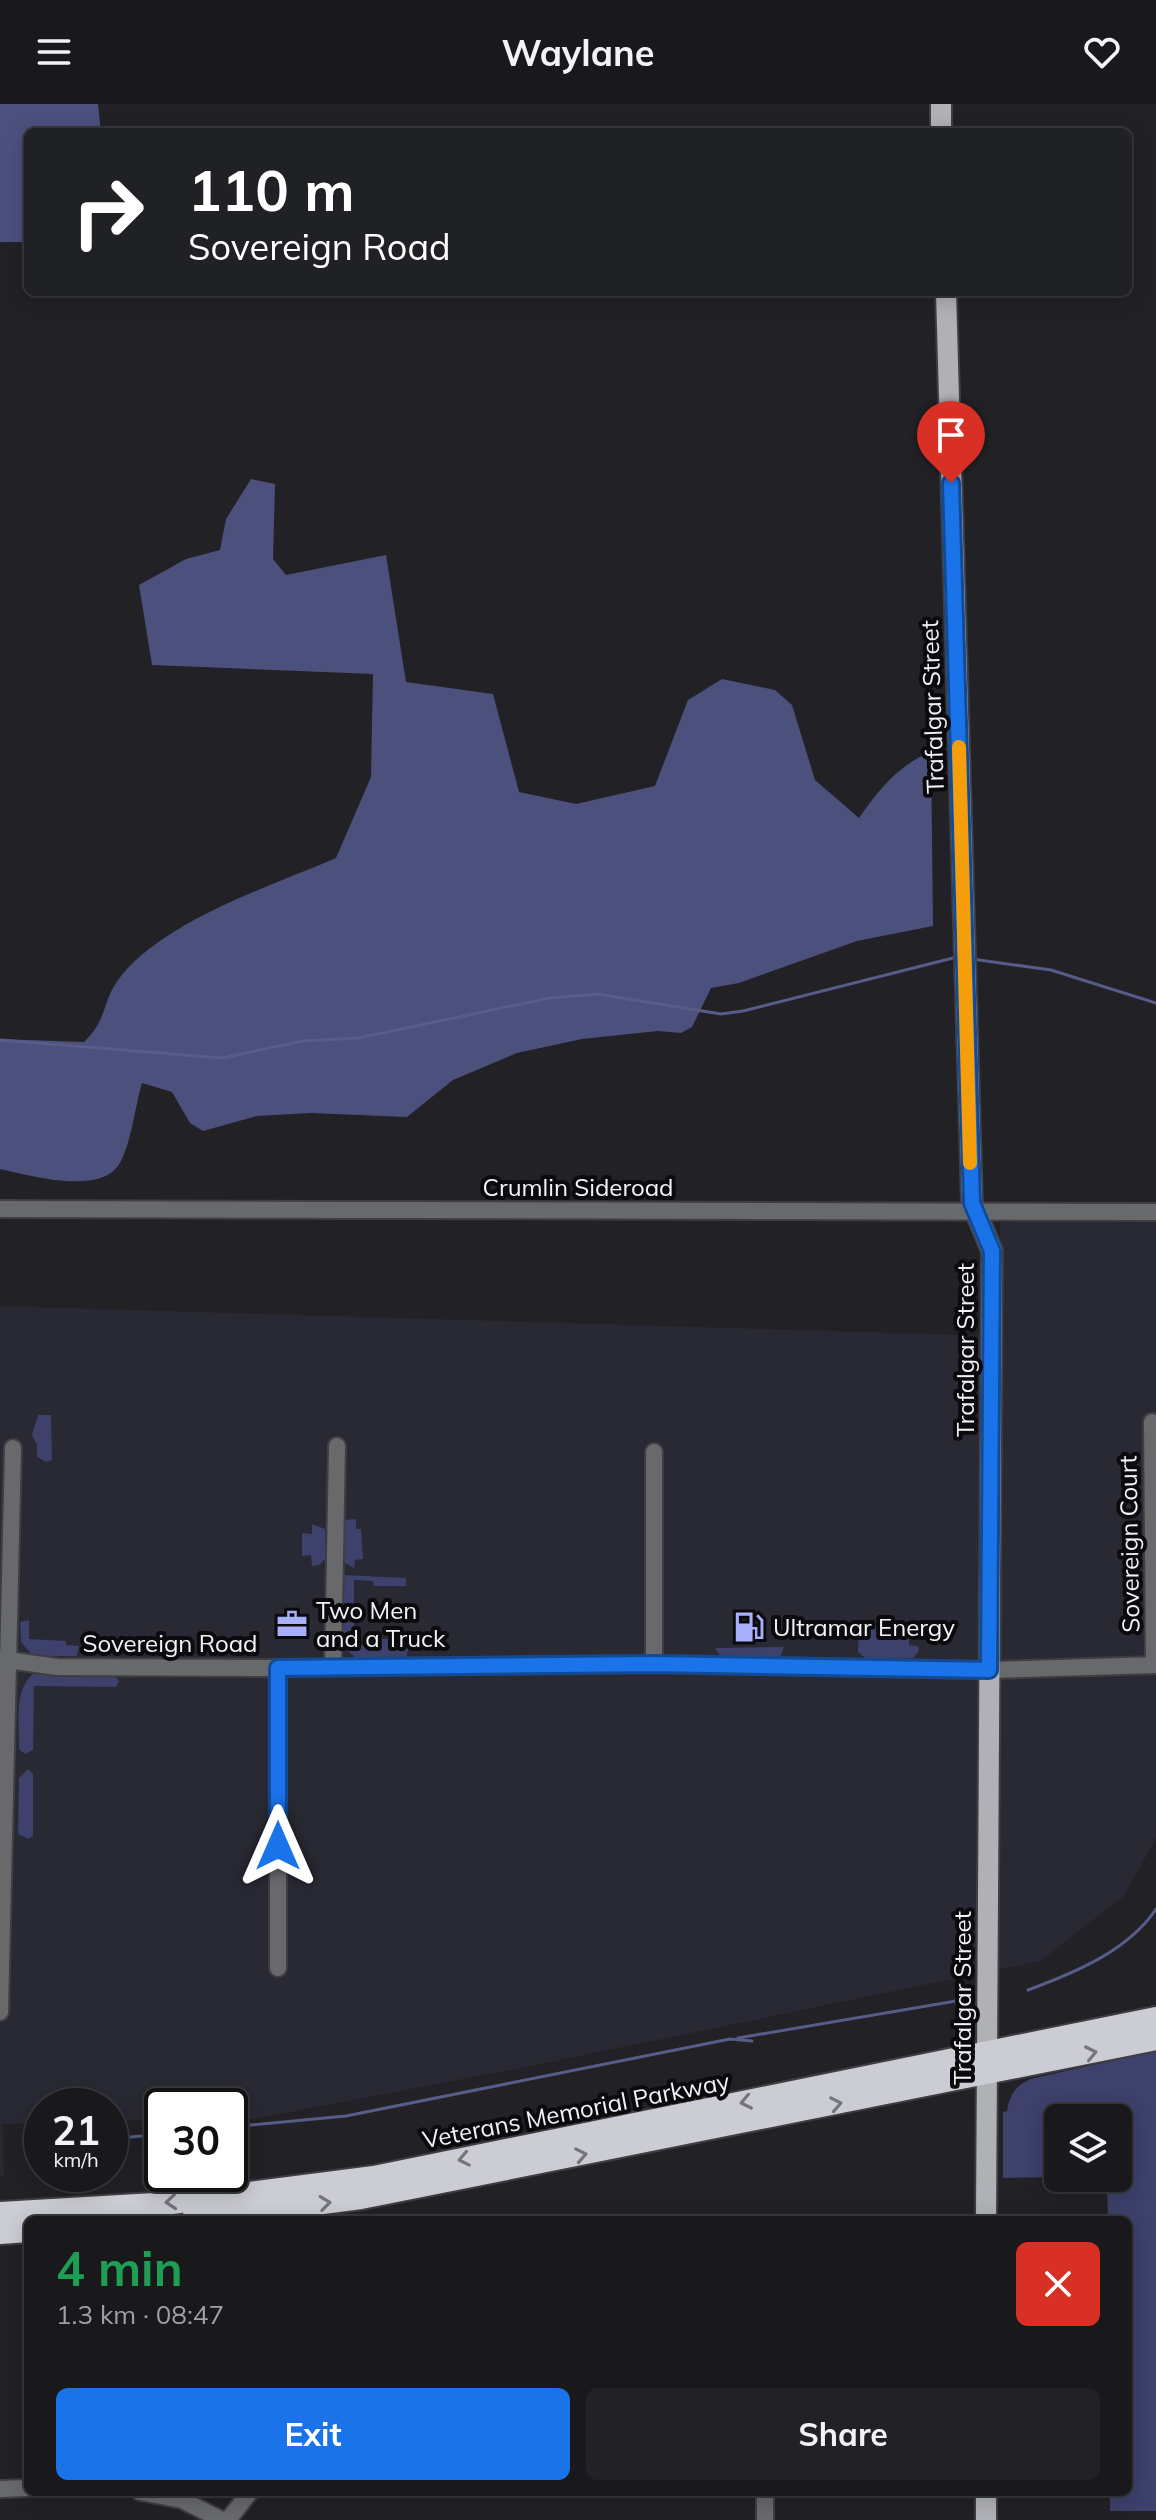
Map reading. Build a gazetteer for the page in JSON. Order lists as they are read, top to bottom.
{
  "streets": {
    "highway": ["Veterans Memorial Parkway"],
    "main road": ["Trafalgar Street"],
    "street": ["Crumlin Sideroad", "Sovereign Court", "Sovereign Road"]
  },
  "crossings": [
    ["Trafalgar Street", "Crumlin Sideroad"],
    ["Trafalgar Street", "Sovereign Road"],
    ["Trafalgar Street", "Veterans Memorial Parkway"],
    ["Sovereign Court", "Sovereign Road"]
  ],
  "places": {
    "office": ["Two Men and a Truck"],
    "fuel station": ["Ultramar Energy"]
  },
  "page": {
    "header": "Waylane",
    "turn": ["110 m", "Sovereign Road"],
    "speed": "21 km/h",
    "limit": "30",
    "heading": ["4 min", "1.3 km · 08:47"],
    "buttons": ["Exit", "Share"]
  }
}
